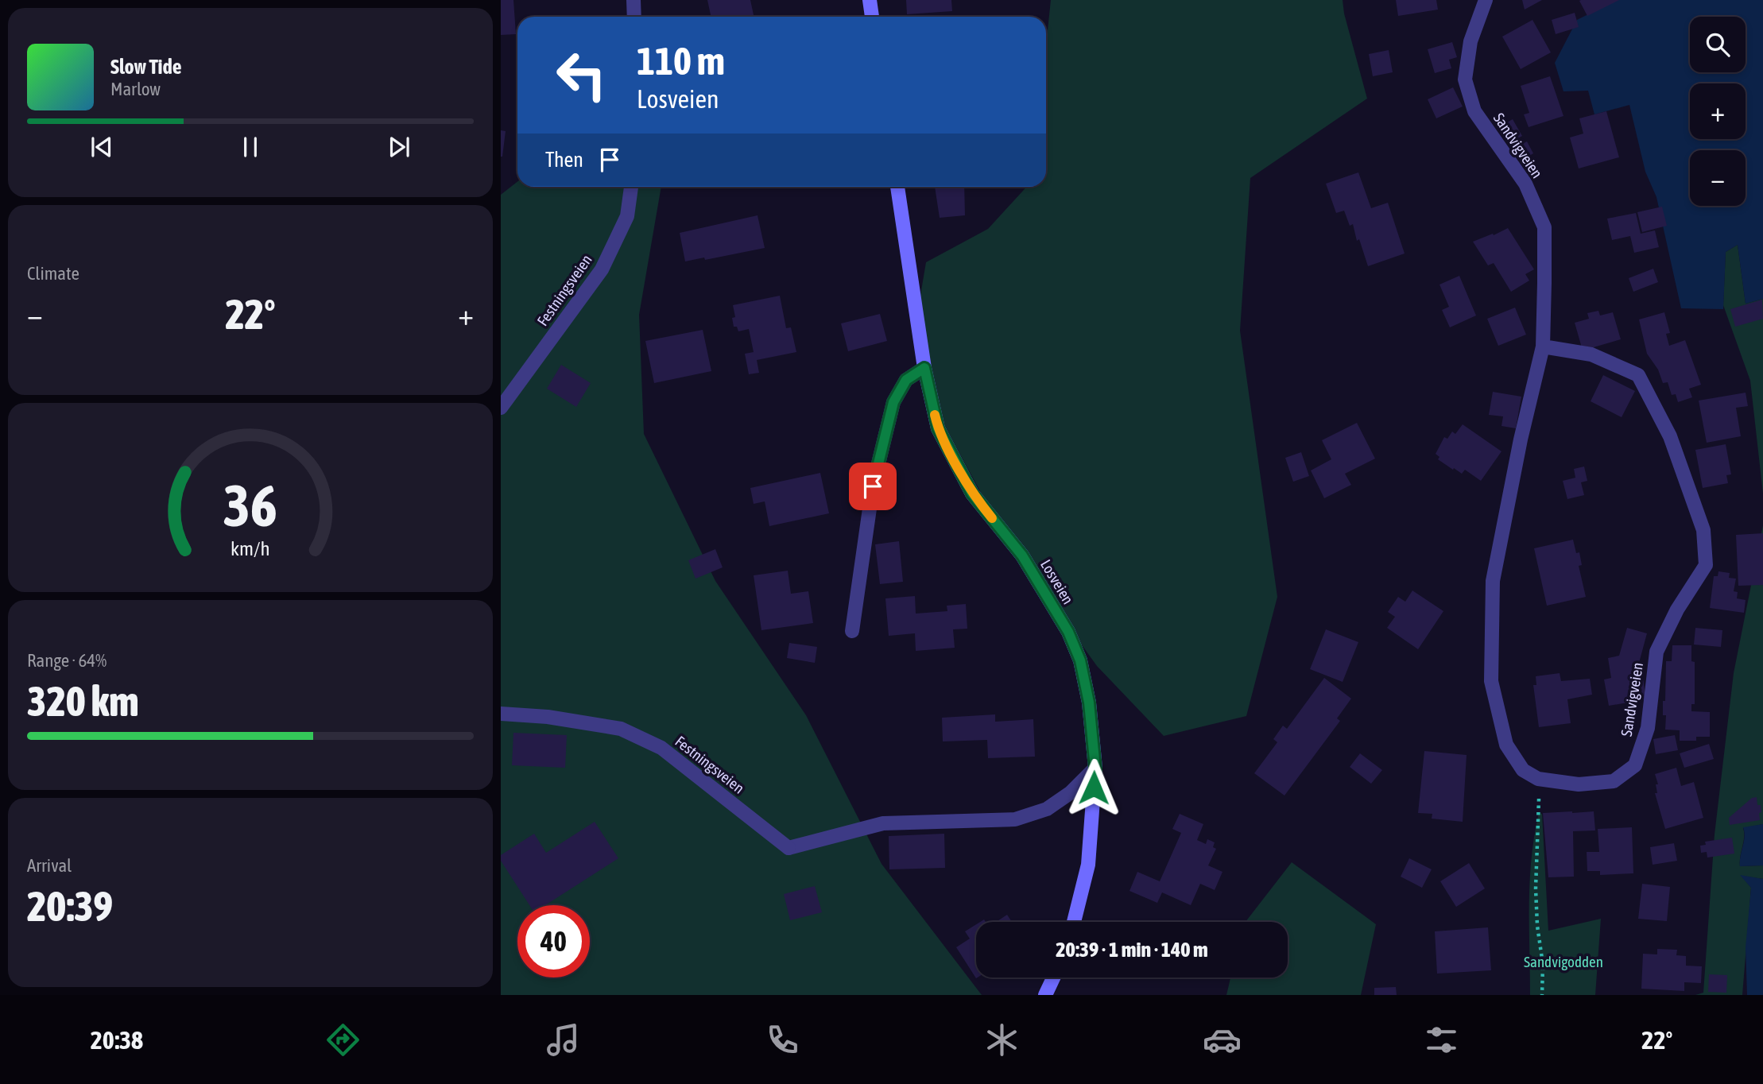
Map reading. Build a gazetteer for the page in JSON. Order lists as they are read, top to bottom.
{
  "streets": {
    "street": ["Sandvigveien", "Festningsveien", "Losveien"]
  },
  "crossings": [
    ["Festningsveien", "Losveien"]
  ],
  "parks": ["Sandvigodden"],
  "page": {
    "map_buttons": ["+", "−"],
    "turn": ["110 m", "Losveien"],
    "song": ["Slow Tide", "Marlow"],
    "then": "Then",
    "tile": [
      "Climate",
      ["Range · 64%", "320 km"],
      ["Arrival", "20:39"]
    ],
    "heat": ["−", "22°", "+"],
    "limit": "40",
    "trip": "20:39 · 1 min · 140 m",
    "tabs": ["20:38", "22°"],
    "gauge": ["36", "km/h"]
  }
}
